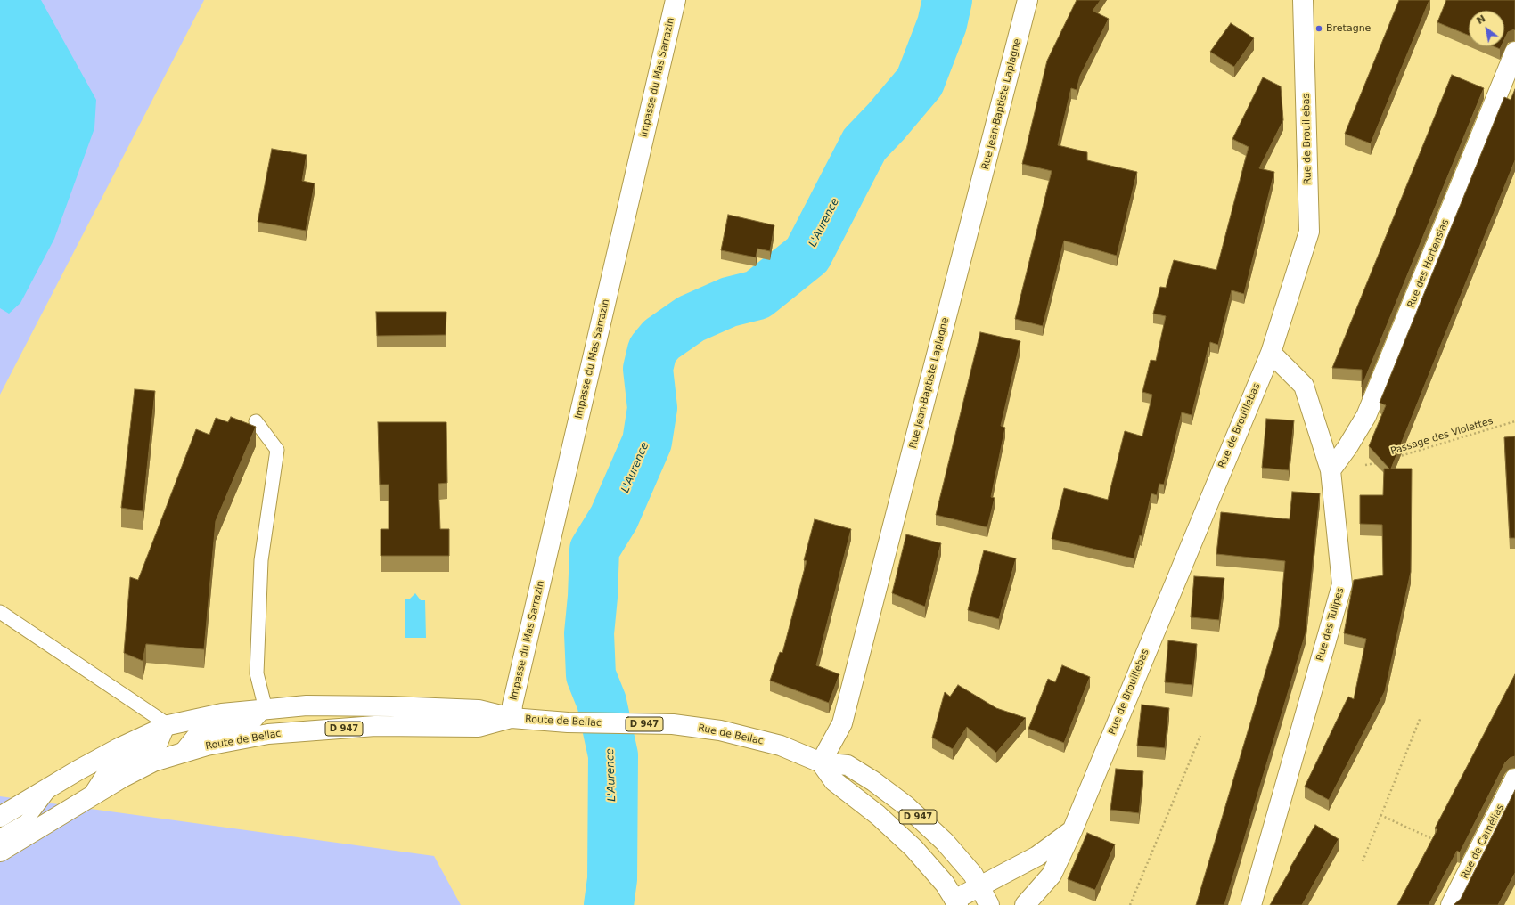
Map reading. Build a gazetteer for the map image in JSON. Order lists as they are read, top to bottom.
{
  "streets": {
    "street": [
      "Impasse du Mas Sarrazin",
      "Rue Jean-Baptiste Laplagne",
      "Rue de Brouillebas",
      "Rue des Hortensias",
      "Rue des Tulipes",
      "Route de Bellac",
      "D 947",
      "Rue de Bellac",
      "Rue de Camélias"
    ],
    "path": ["Passage des Violettes"]
  },
  "crossings": [
    ["Impasse du Mas Sarrazin", "Route de Bellac"],
    ["Rue Jean-Baptiste Laplagne", "D 947"],
    ["Rue Jean-Baptiste Laplagne", "Rue de Bellac"],
    ["Rue de Brouillebas", "Rue des Tulipes"],
    ["Rue des Hortensias", "Passage des Violettes"],
    ["Rue des Hortensias", "Rue des Tulipes"],
    ["Passage des Violettes", "Rue des Tulipes"],
    ["Route de Bellac", "Rue de Bellac"],
    ["D 947", "Rue de Bellac"]
  ],
  "water": ["L'Aurence"],
  "places": ["Bretagne"],
  "north": "top left"
}
